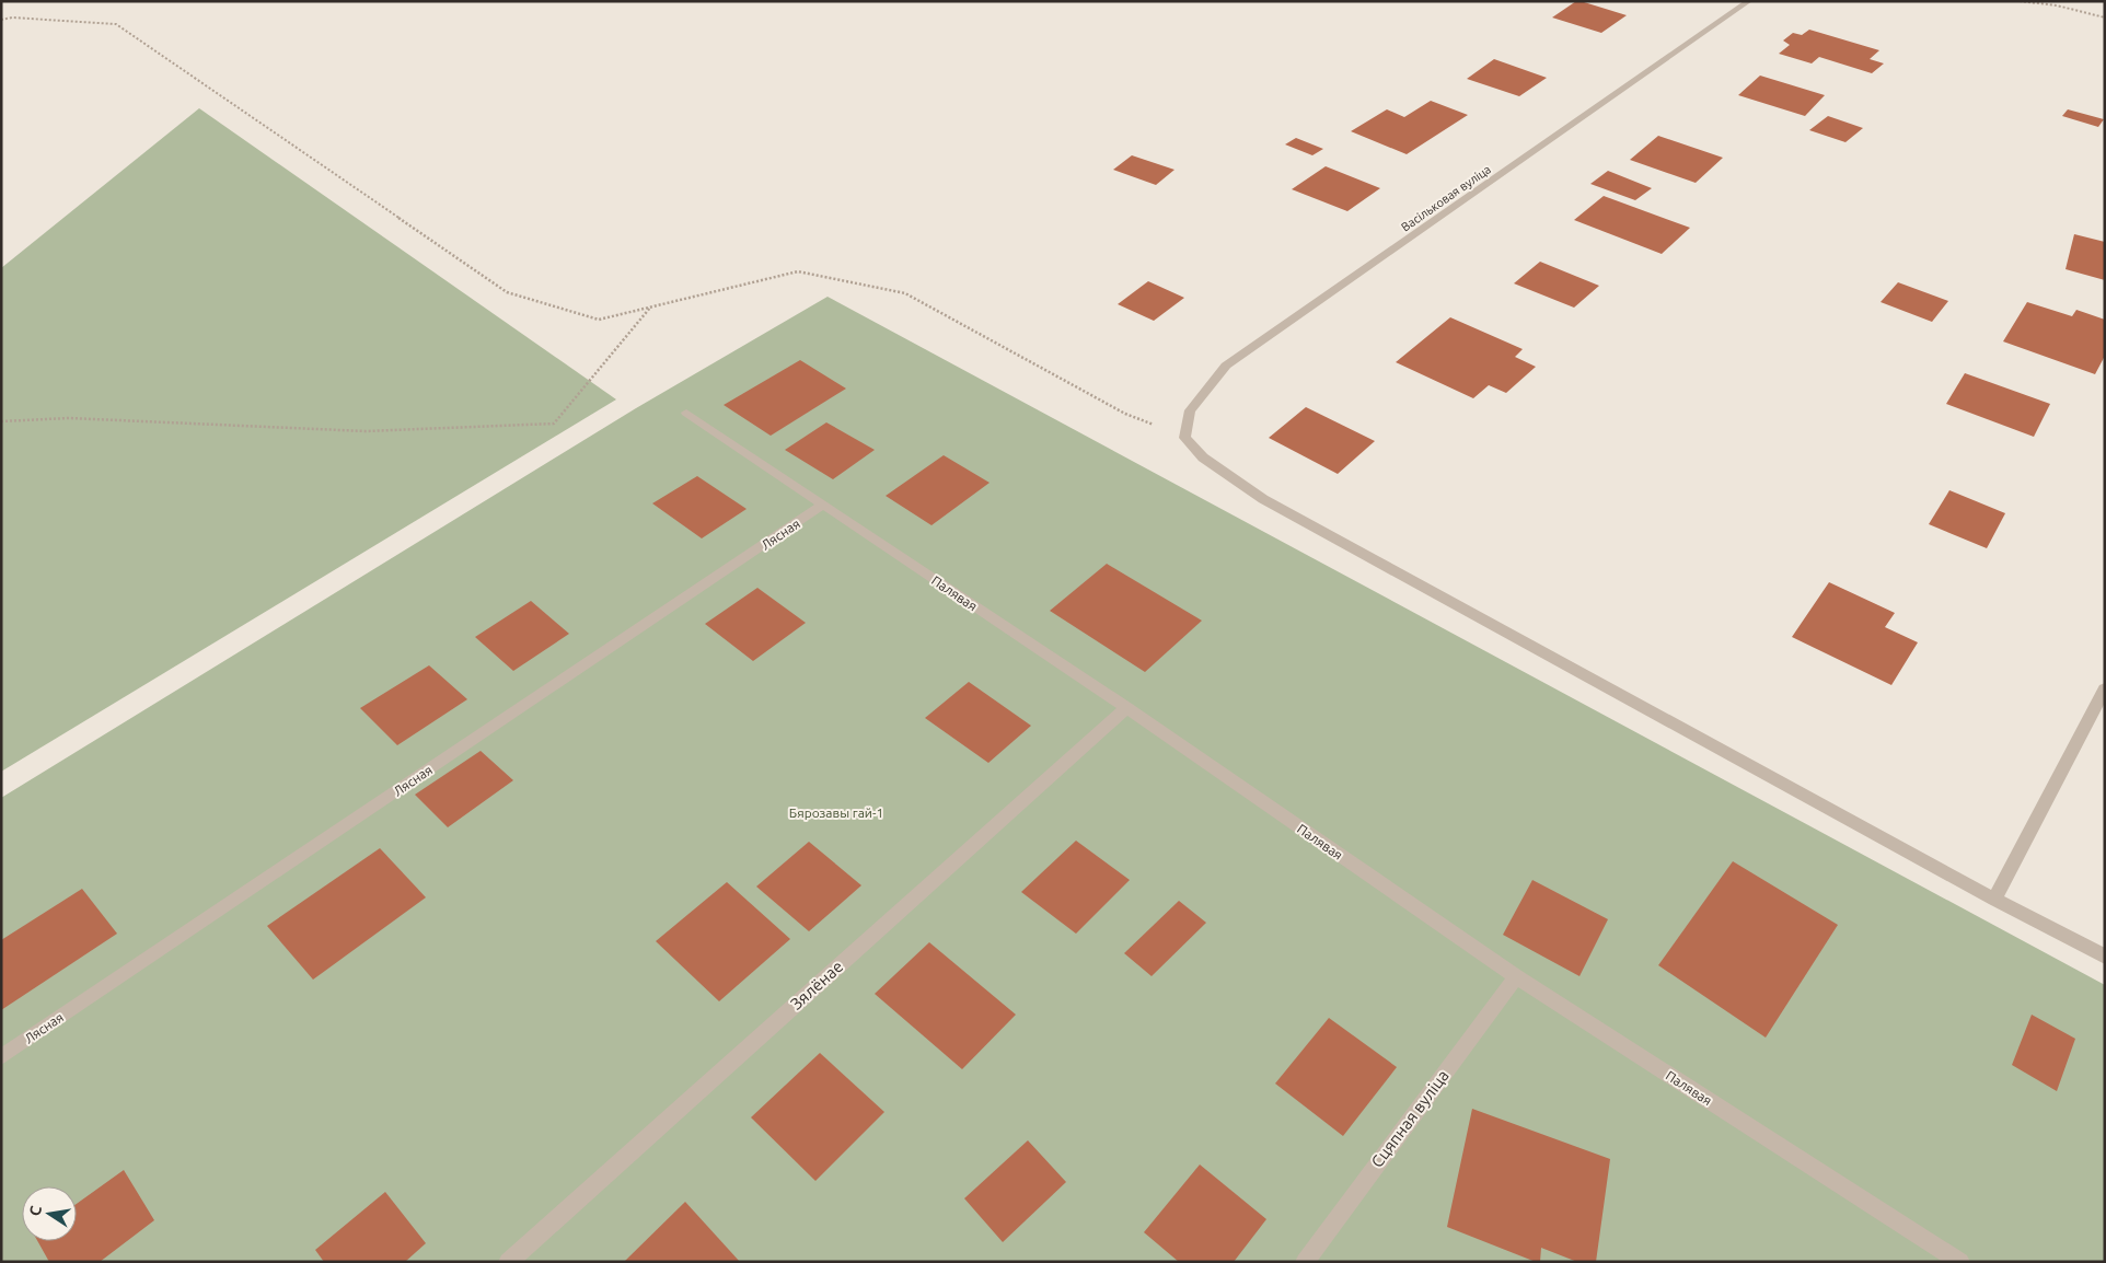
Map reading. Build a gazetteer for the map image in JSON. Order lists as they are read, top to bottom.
{
  "streets": {
    "street": [
      "Васільковая вуліца",
      "Лясная",
      "Палявая",
      "Зялёнае",
      "Сцяпная вуліца"
    ]
  },
  "crossings": [
    ["Лясная", "Палявая"],
    ["Палявая", "Зялёнае"],
    ["Палявая", "Сцяпная вуліца"]
  ],
  "parks": ["Бярозавы гай-1"],
  "north": "left"
}
